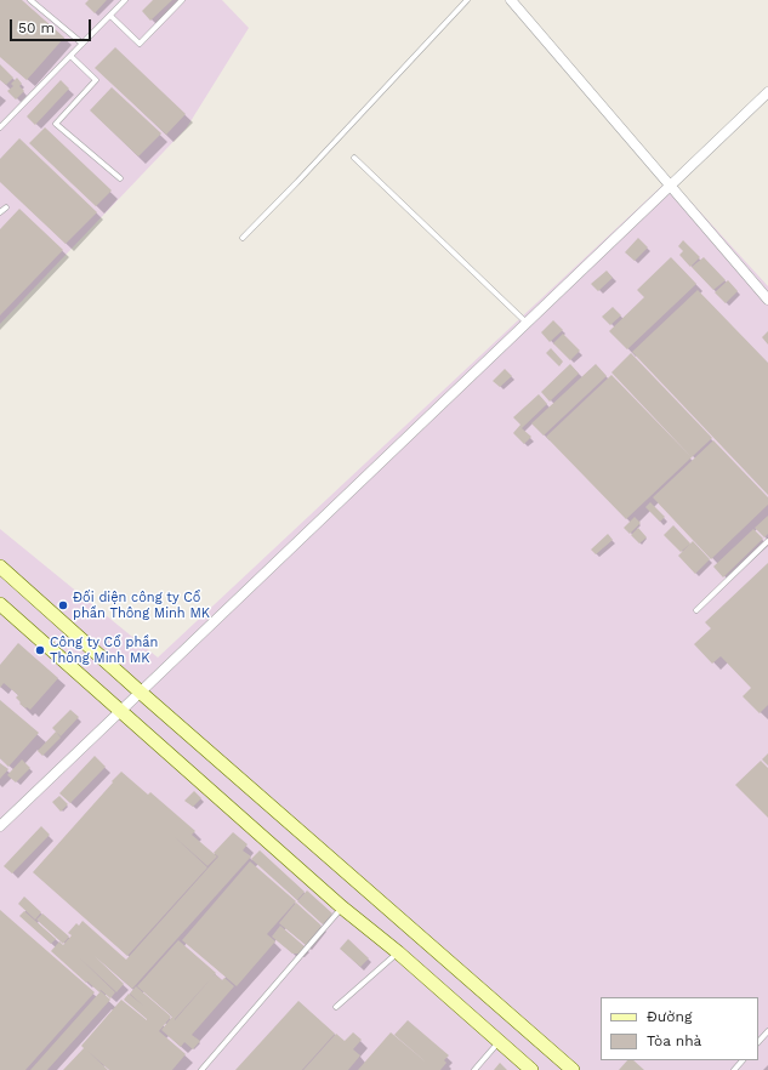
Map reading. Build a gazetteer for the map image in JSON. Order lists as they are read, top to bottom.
{
  "places": ["Đối diện công ty Cổ phần Thông Minh MK", "Công ty Cổ phần Thông Minh MK"],
  "legend": ["Đường", "Tòa nhà"],
  "scale_bar": "50 m"
}
